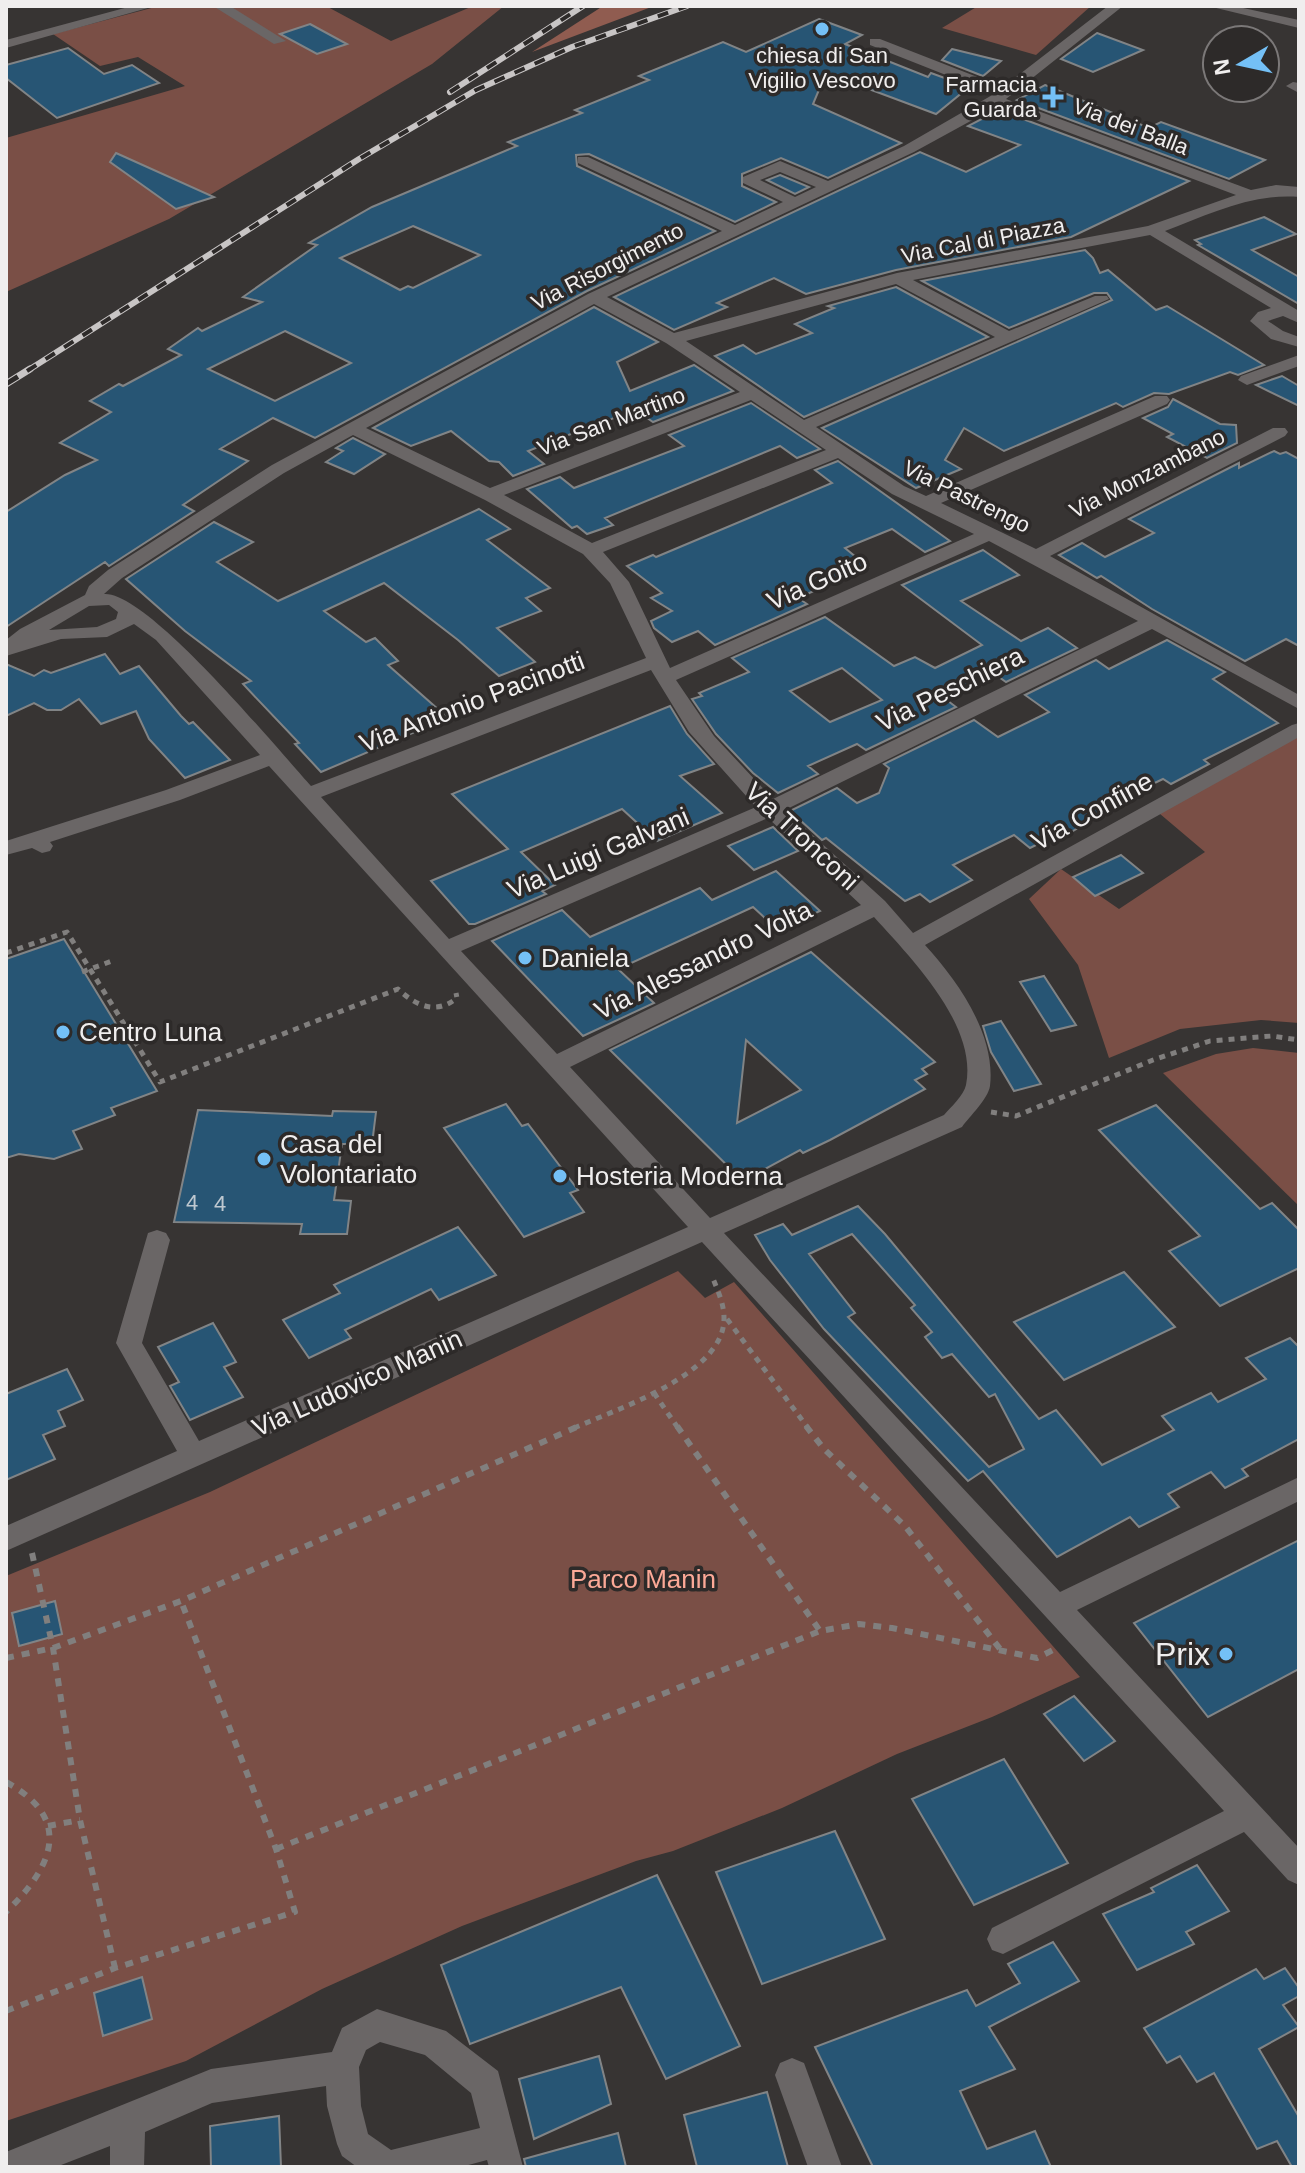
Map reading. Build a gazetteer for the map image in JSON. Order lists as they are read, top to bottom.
{
  "streets": {
    "street": [
      "Via dei Balla",
      "Via Cal di Piazza",
      "Via Risorgimento",
      "Via San Martino",
      "Via Monzambano",
      "Via Pastrengo",
      "Via Goito",
      "Via Peschiera",
      "Via Antonio Pacinotti",
      "Via Confine",
      "Via Tronconi",
      "Via Luigi Galvani",
      "Via Alessandro Volta",
      "Via Ludovico Manin"
    ]
  },
  "crossings": [
    ["Via dei Balla", "Via Cal di Piazza"],
    ["Via dei Balla", "Via Risorgimento"],
    ["Via Cal di Piazza", "Via Pastrengo"],
    ["Via Risorgimento", "Via Pastrengo"],
    ["Via Risorgimento", "Via Tronconi"],
    ["Via San Martino", "Via Pastrengo"],
    ["Via San Martino", "Via Tronconi"],
    ["Via Monzambano", "Via Pastrengo"],
    ["Via Pastrengo", "Via Goito"],
    ["Via Pastrengo", "Via Peschiera"],
    ["Via Goito", "Via Antonio Pacinotti"],
    ["Via Goito", "Via Tronconi"],
    ["Via Peschiera", "Via Tronconi"],
    ["Via Peschiera", "Via Luigi Galvani"],
    ["Via Antonio Pacinotti", "Via Tronconi"],
    ["Via Confine", "Via Tronconi"],
    ["Via Tronconi", "Via Luigi Galvani"],
    ["Via Tronconi", "Via Alessandro Volta"]
  ],
  "parks": ["Parco Manin"],
  "places": {
    "other": [
      "chiesa di San Vigilio Vescovo",
      "Daniela",
      "Centro Luna",
      "Casa del Volontariato",
      "Hosteria Moderna",
      "Prix"
    ],
    "health": ["Farmacia Guarda"]
  },
  "house_numbers": ["4", "4"],
  "north": "left"
}
